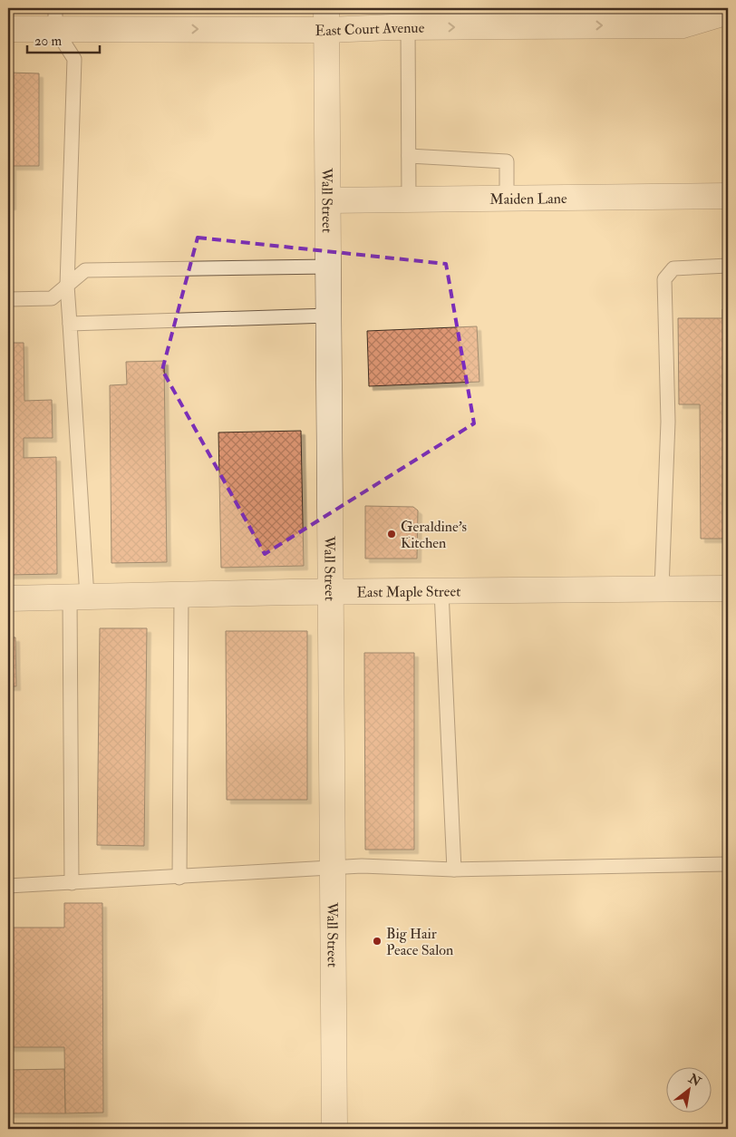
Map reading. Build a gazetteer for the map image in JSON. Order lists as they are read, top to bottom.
{
  "streets": {
    "street": [
      "East Court Avenue",
      "Maiden Lane",
      "Wall Street",
      "East Maple Street"
    ]
  },
  "crossings": [
    ["East Court Avenue", "Wall Street"],
    ["Maiden Lane", "Wall Street"],
    ["Wall Street", "East Maple Street"]
  ],
  "one_way": ["East Court Avenue"],
  "places": ["Geraldine's Kitchen", "Big Hair Peace Salon"],
  "scale_bar": "20 m",
  "north": "top right"
}
